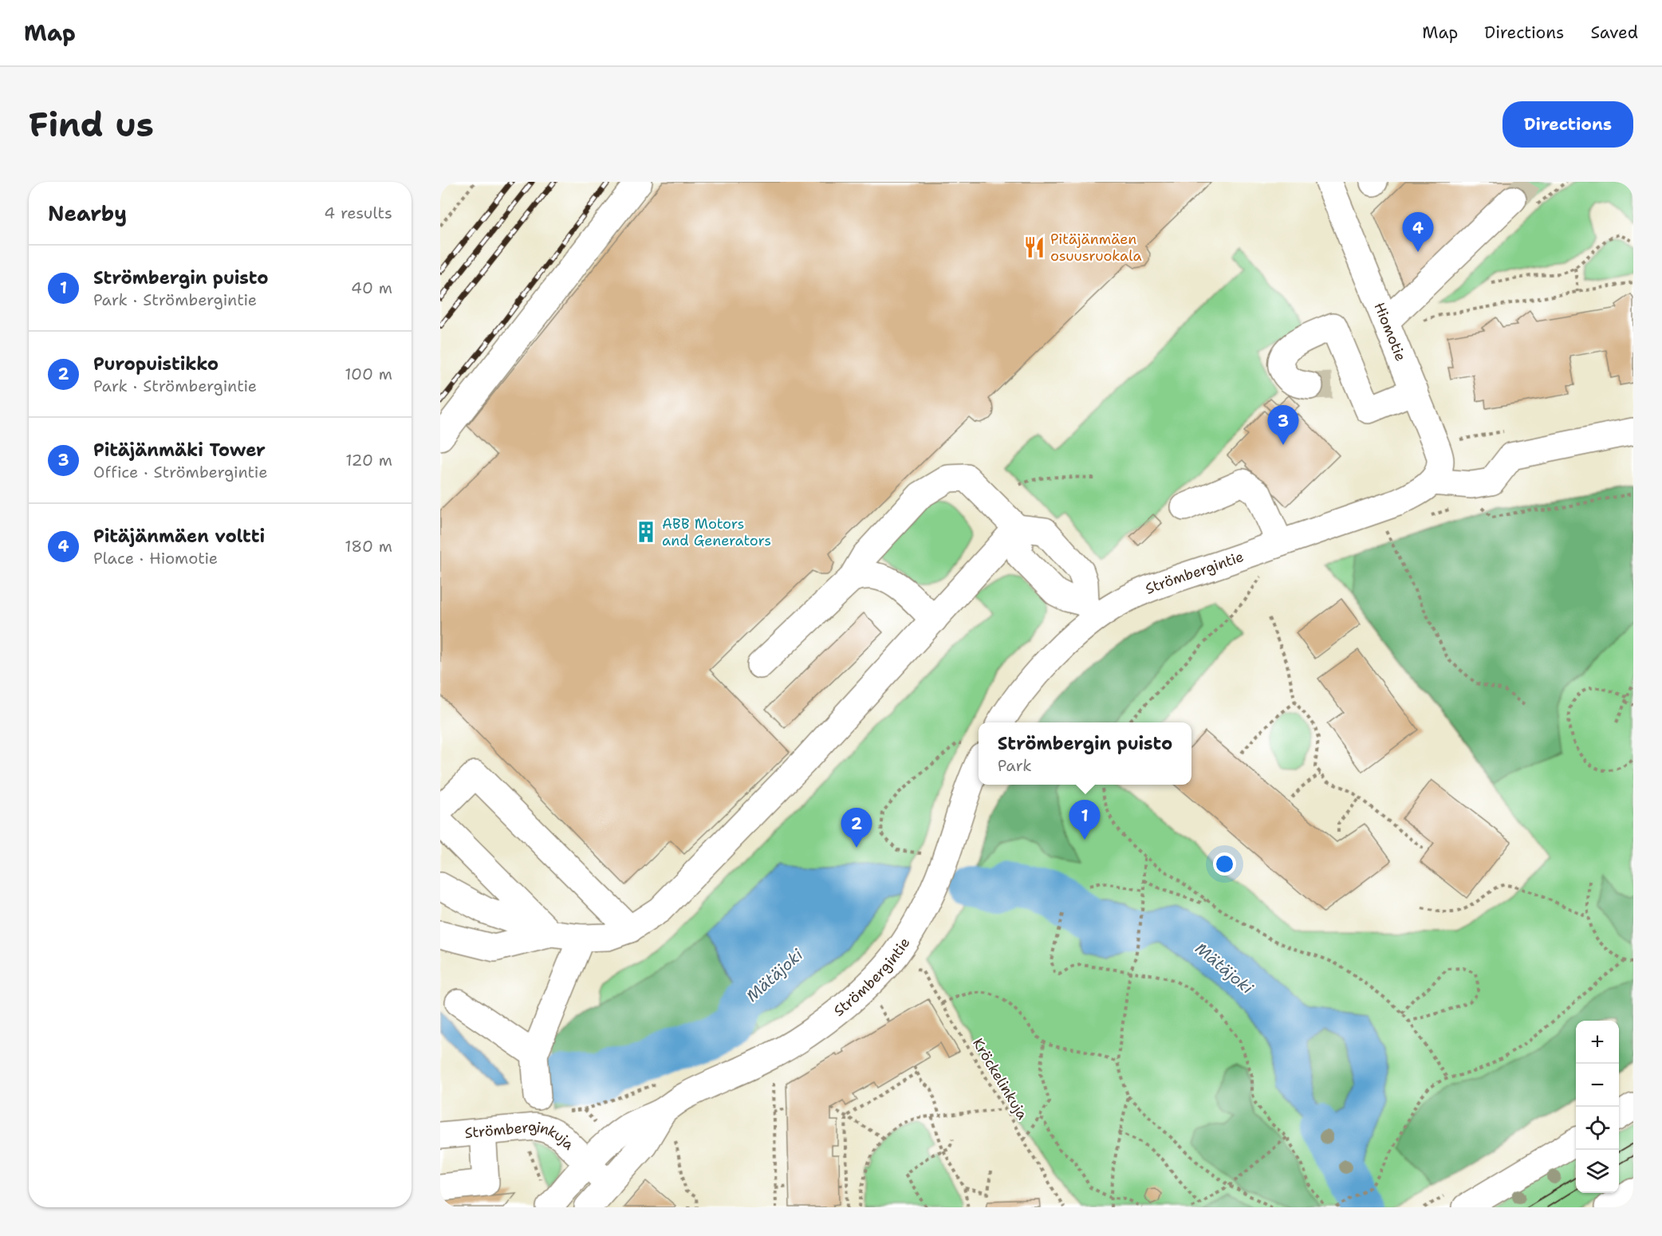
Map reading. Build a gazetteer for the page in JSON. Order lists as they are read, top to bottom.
{
  "streets": {
    "street": ["Hiomotie", "Strömbergintie", "Strömberginkuja"],
    "path": ["Kröckelinkuja"]
  },
  "crossings": [
    ["Hiomotie", "Strömbergintie"],
    ["Strömbergintie", "Strömberginkuja"]
  ],
  "water": ["Mätäjoki"],
  "places": {
    "restaurant": ["Pitäjänmäen osuusruokala"],
    "building": ["ABB Motors and Generators"]
  },
  "page": {
    "header": "Map",
    "nav": ["Map", "Directions", "Saved"],
    "buttons": "Directions",
    "title": "Find us",
    "heading": ["Nearby", "4 results"],
    "pins": [
      "4",
      "3",
      "1",
      "2"
    ],
    "list": [
      {
        "mark": "1",
        "name": "Strömbergin puisto",
        "note": "Park · Strömbergintie",
        "value": "40 m"
      },
      {
        "mark": "2",
        "name": "Puropuistikko",
        "note": "Park · Strömbergintie",
        "value": "100 m"
      },
      {
        "mark": "3",
        "name": "Pitäjänmäki Tower",
        "note": "Office · Strömbergintie",
        "value": "120 m"
      },
      {
        "mark": "4",
        "name": "Pitäjänmäen voltti",
        "note": "Place · Hiomotie",
        "value": "180 m"
      }
    ],
    "popup": ["Strömbergin puisto", "Park"],
    "map_buttons": ["+", "−"]
  }
}
